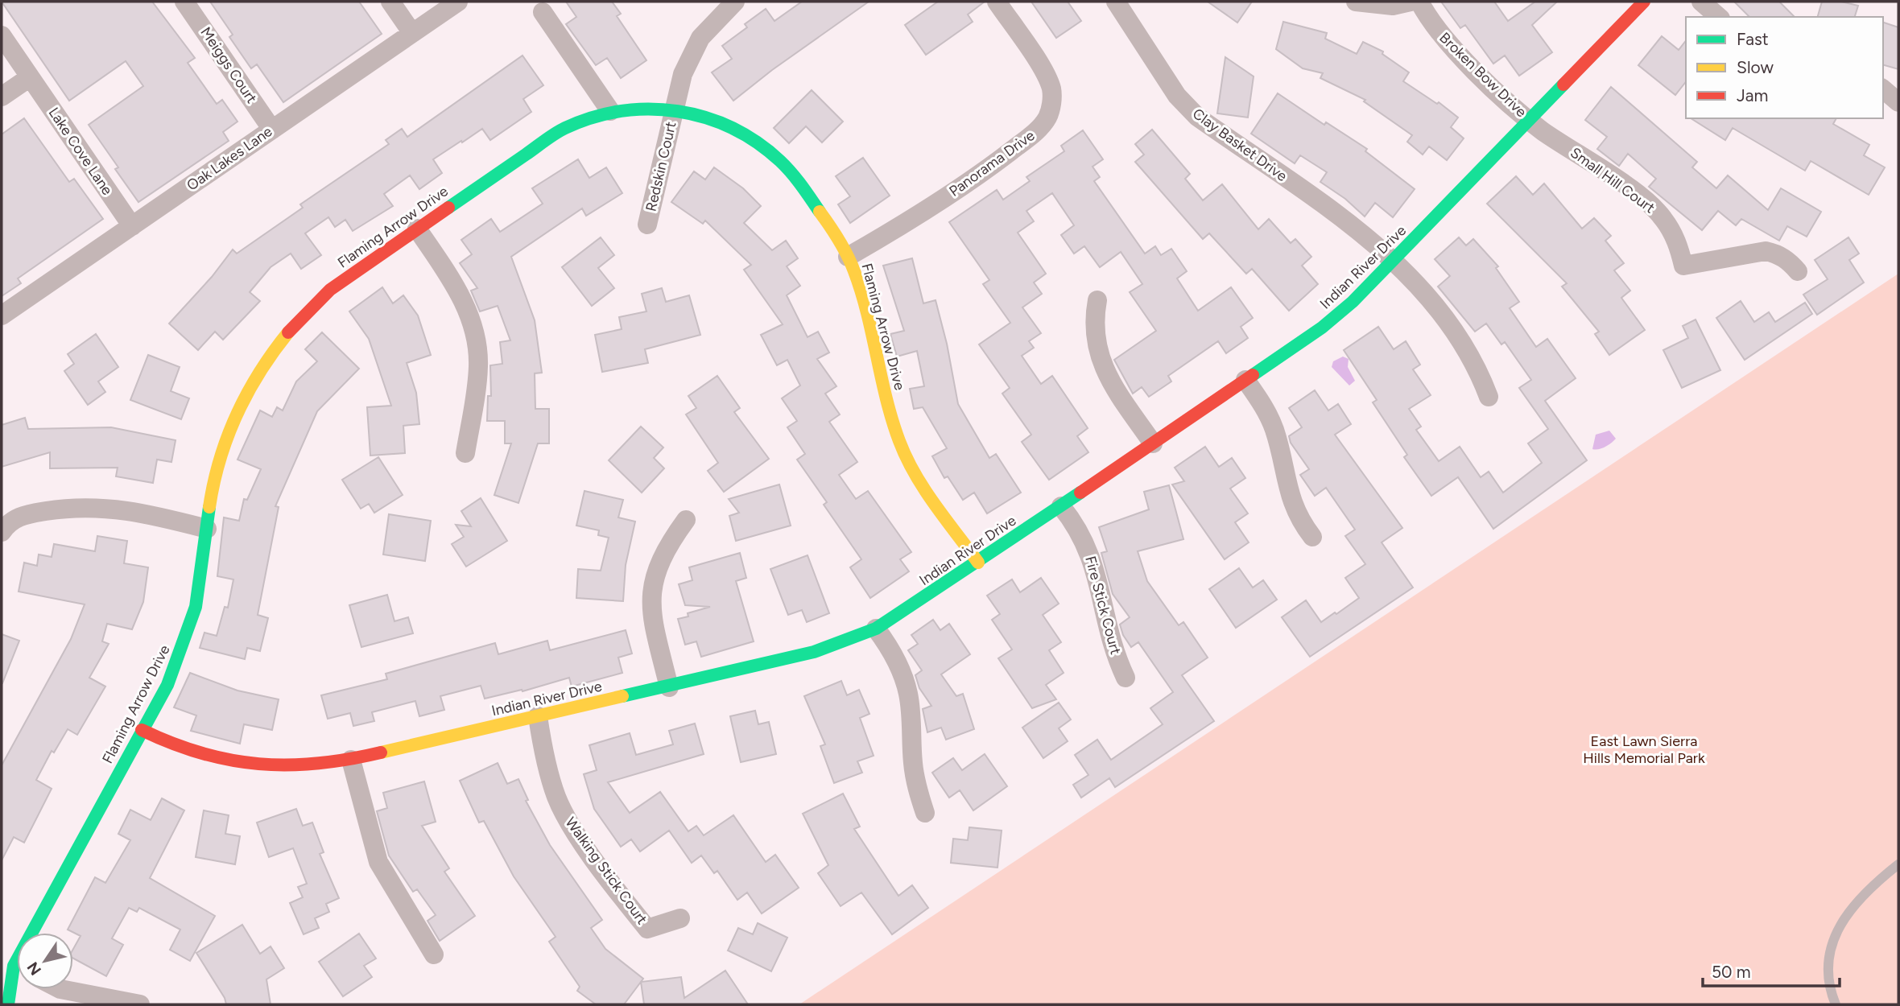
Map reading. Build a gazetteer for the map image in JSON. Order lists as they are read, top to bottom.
{
  "streets": {
    "street": [
      "Meiggs Court",
      "Broken Bow Drive",
      "Clay Basket Drive",
      "Lake Cove Lane",
      "Oak Lakes Lane",
      "Panorama Drive",
      "Redskin Court",
      "Small Hill Court",
      "Flaming Arrow Drive",
      "Indian River Drive",
      "Fire Stick Court",
      "Walking Stick Court"
    ]
  },
  "crossings": [
    ["Meiggs Court", "Oak Lakes Lane"],
    ["Broken Bow Drive", "Small Hill Court"],
    ["Broken Bow Drive", "Indian River Drive"],
    ["Clay Basket Drive", "Indian River Drive"],
    ["Lake Cove Lane", "Oak Lakes Lane"],
    ["Panorama Drive", "Flaming Arrow Drive"],
    ["Redskin Court", "Flaming Arrow Drive"],
    ["Small Hill Court", "Indian River Drive"],
    ["Flaming Arrow Drive", "Indian River Drive"],
    ["Indian River Drive", "Fire Stick Court"],
    ["Indian River Drive", "Walking Stick Court"]
  ],
  "parks": ["East Lawn Sierra Hills Memorial Park"],
  "legend": ["Fast", "Slow", "Jam"],
  "scale_bar": "50 m",
  "north": "bottom left"
}
